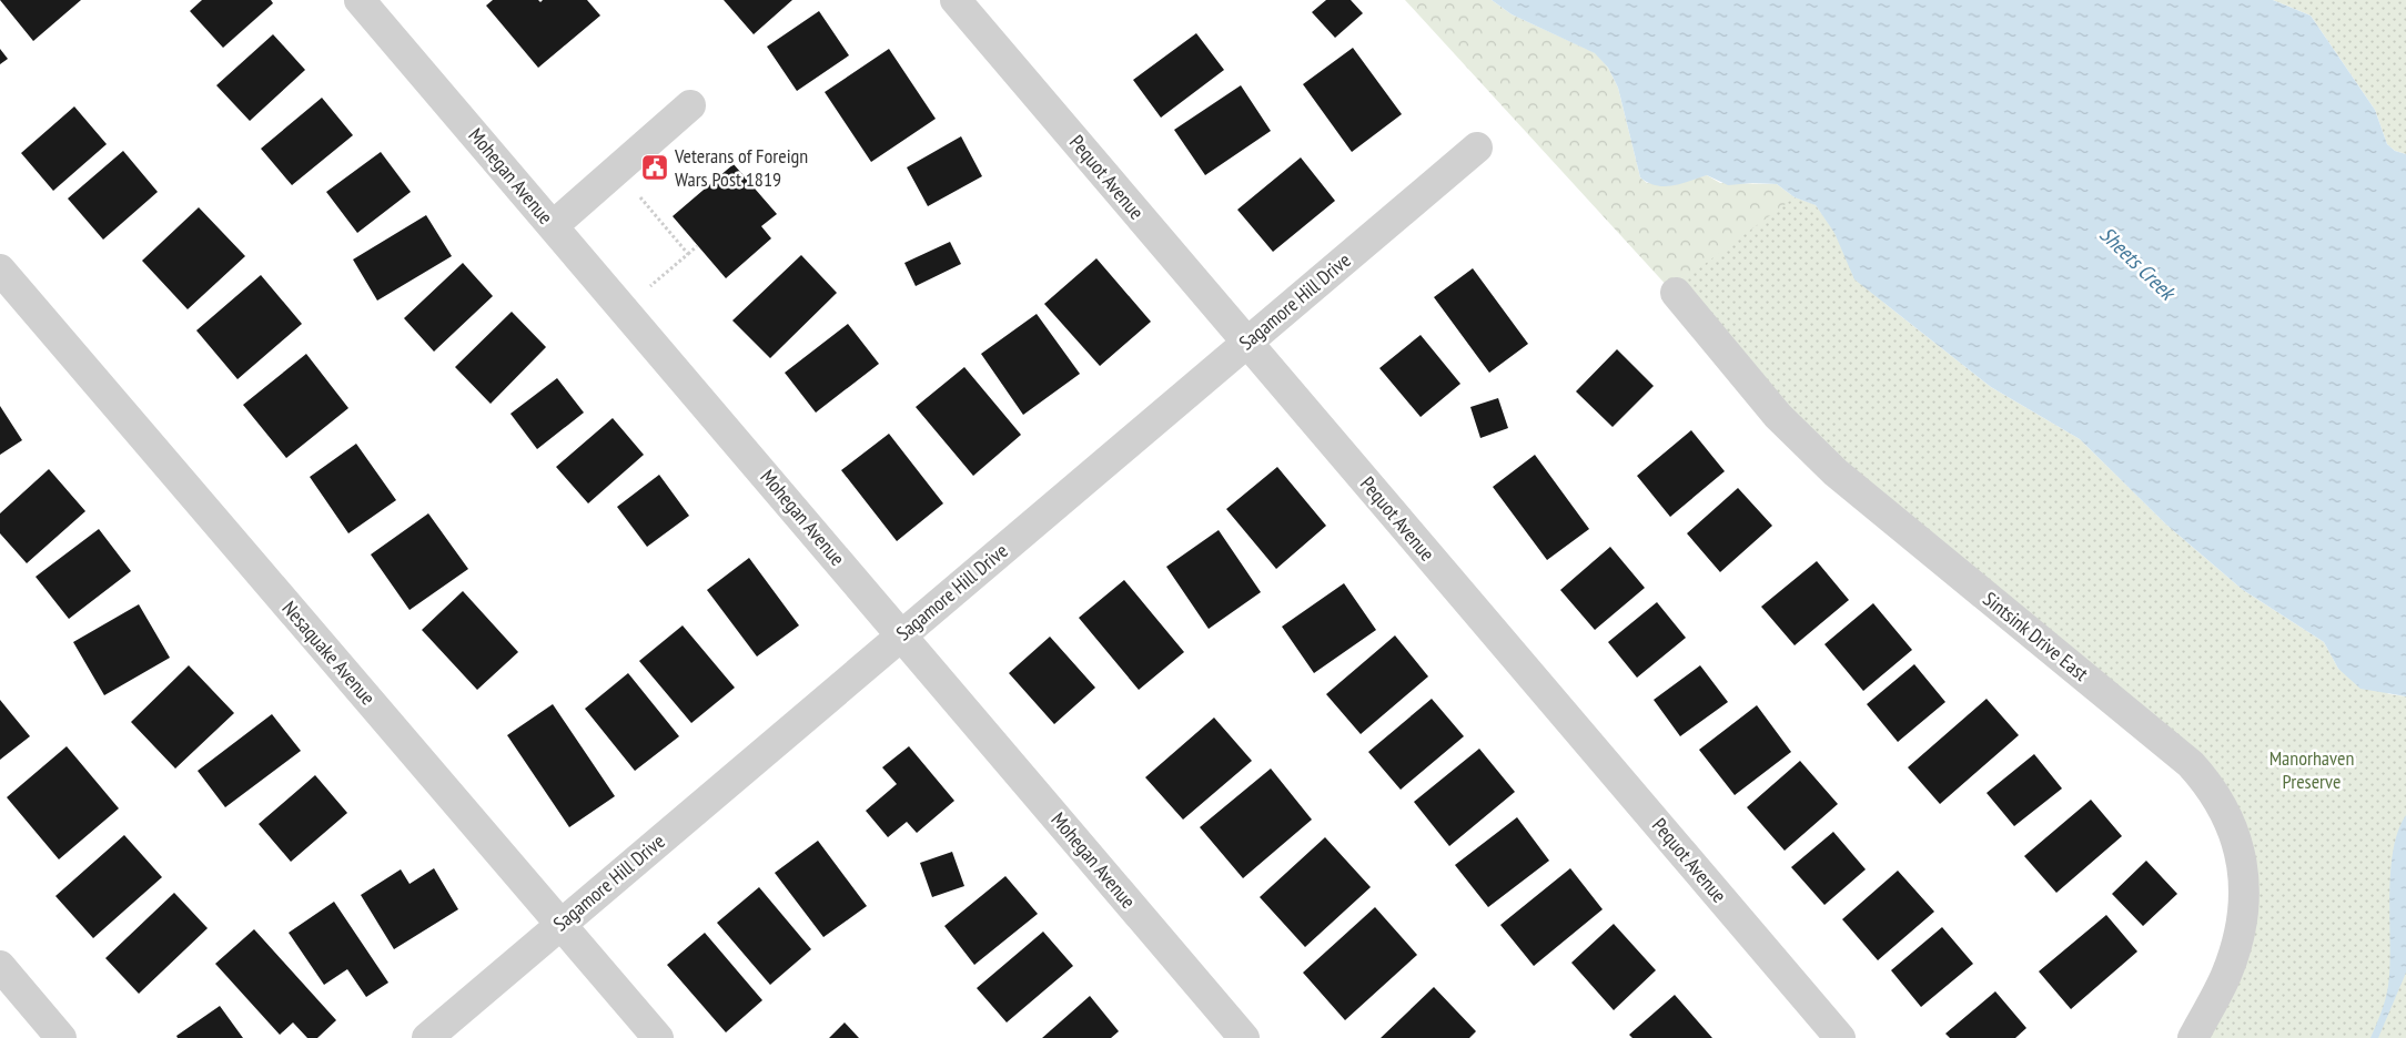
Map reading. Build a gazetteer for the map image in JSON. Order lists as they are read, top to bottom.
{
  "streets": {
    "street": [
      "Mohegan Avenue",
      "Pequot Avenue",
      "Sagamore Hill Drive",
      "Sintsink Drive East",
      "Nesaquake Avenue"
    ]
  },
  "crossings": [
    ["Mohegan Avenue", "Sagamore Hill Drive"],
    ["Pequot Avenue", "Sagamore Hill Drive"],
    ["Sagamore Hill Drive", "Nesaquake Avenue"]
  ],
  "water": ["Sheets Creek"],
  "parks": ["Manorhaven Preserve"],
  "places": {
    "public building": ["Veterans of Foreign Wars Post 1819"]
  }
}
